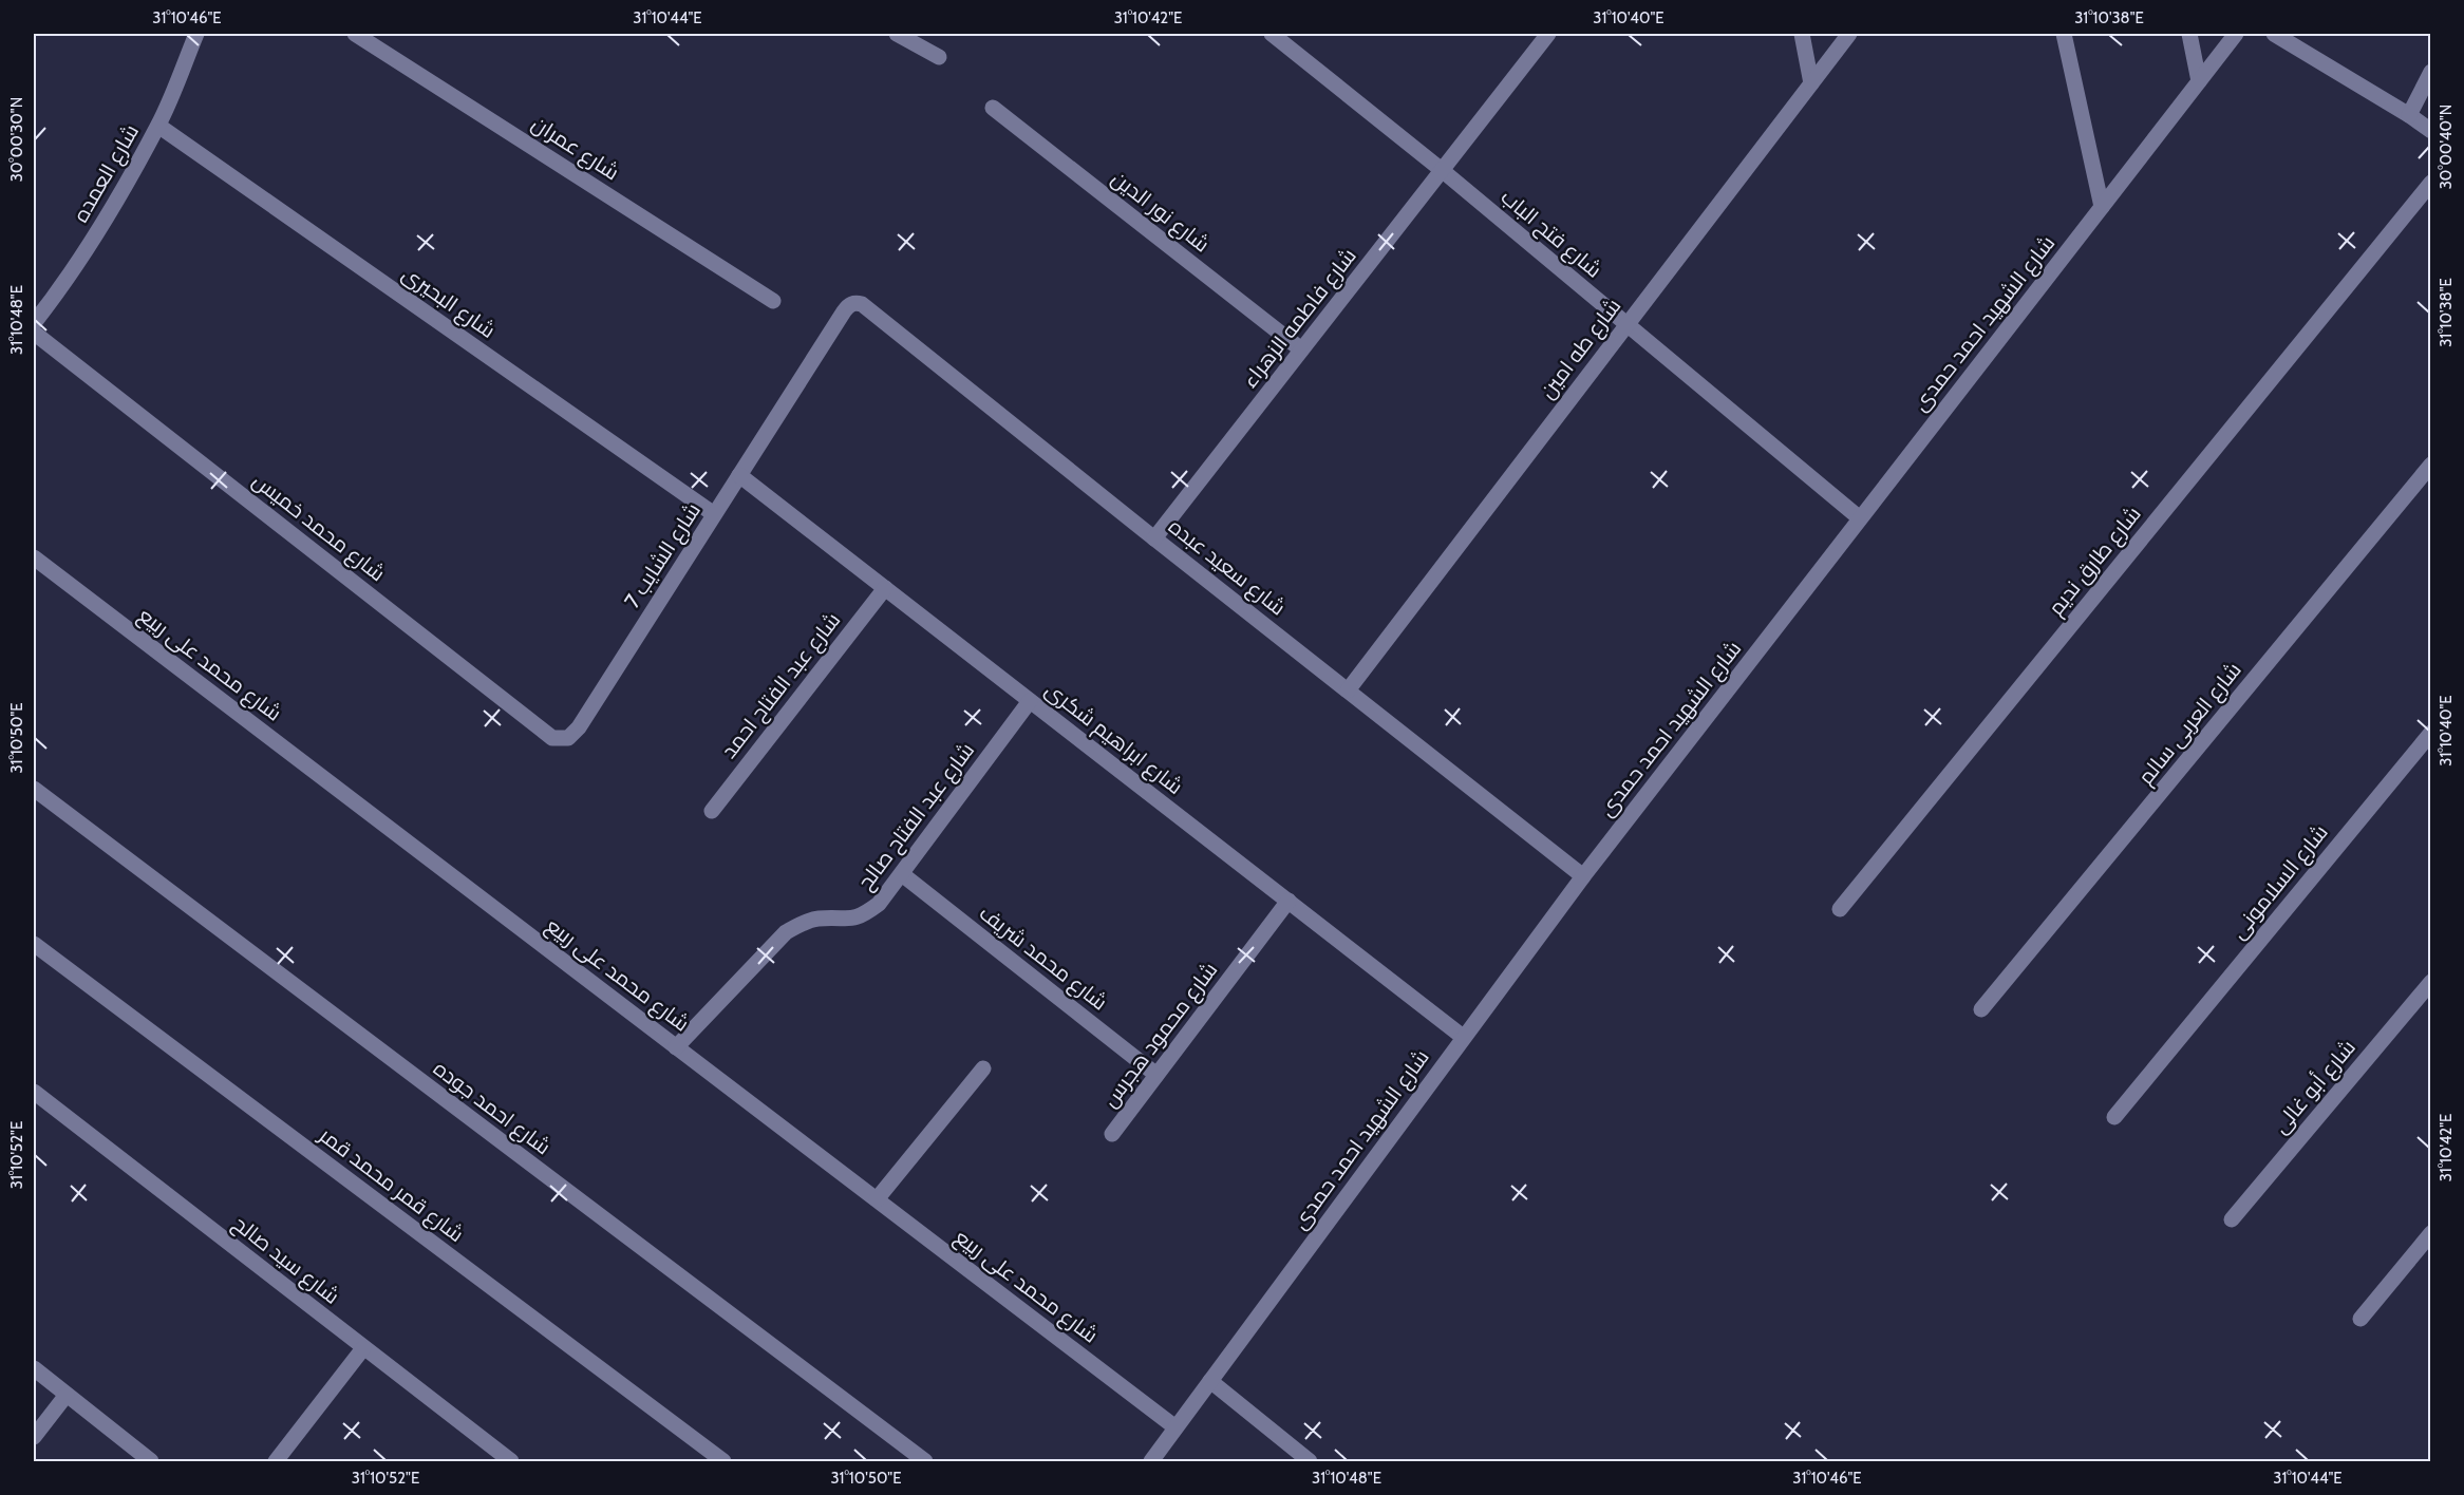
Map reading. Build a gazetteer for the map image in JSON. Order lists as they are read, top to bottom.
{
  "streets": {
    "street": [
      "شارع عمران",
      "شارع العمده",
      "شارع نور الدين",
      "شارع فتح الباب",
      "شارع البحيرى",
      "شارع فاطمه الزهراء",
      "شارع الشهيد احمد حمدى",
      "شارع طه امين",
      "شارع محمد خميس",
      "شارع الشايب 7",
      "شارع طارق نديم",
      "شارع سعيد عبده",
      "شارع محمد على ربيع",
      "شارع عبد الفتاح احمد",
      "شارع العربى سالم",
      "شارع ابراهيم شكرى",
      "شارع عبد الفتاح صالح",
      "شارع السلامونى",
      "شارع محمد شريف",
      "شارع محمود هجرس",
      "شارع أبو غالى",
      "شارع احمد جوده",
      "شارع قمر محمد قمر",
      "شارع سيد صالح"
    ]
  },
  "crossings": [
    ["شارع العمده", "شارع البحيرى"],
    ["شارع نور الدين", "شارع فاطمه الزهراء"],
    ["شارع فتح الباب", "شارع فاطمه الزهراء"],
    ["شارع فتح الباب", "شارع الشهيد احمد حمدى"],
    ["شارع فتح الباب", "شارع طه امين"],
    ["شارع البحيرى", "شارع الشايب 7"],
    ["شارع فاطمه الزهراء", "شارع سعيد عبده"],
    ["شارع الشهيد احمد حمدى", "شارع سعيد عبده"],
    ["شارع الشهيد احمد حمدى", "شارع محمد على ربيع"],
    ["شارع الشهيد احمد حمدى", "شارع ابراهيم شكرى"],
    ["شارع طه امين", "شارع سعيد عبده"],
    ["شارع محمد خميس", "شارع الشايب 7"],
    ["شارع الشايب 7", "شارع سعيد عبده"],
    ["شارع الشايب 7", "شارع ابراهيم شكرى"],
    ["شارع محمد على ربيع", "شارع عبد الفتاح صالح"],
    ["شارع عبد الفتاح احمد", "شارع ابراهيم شكرى"],
    ["شارع ابراهيم شكرى", "شارع عبد الفتاح صالح"],
    ["شارع ابراهيم شكرى", "شارع محمود هجرس"],
    ["شارع عبد الفتاح صالح", "شارع محمد شريف"],
    ["شارع محمد شريف", "شارع محمود هجرس"]
  ],
  "coordinates": [
    "31°10'46\"E",
    "31°10'44\"E",
    "31°10'42\"E",
    "31°10'40\"E",
    "31°10'38\"E",
    "30°00'30\"N",
    "30°00'40\"N",
    "31°10'48\"E",
    "31°10'50\"E",
    "31°10'52\"E"
  ]
}
